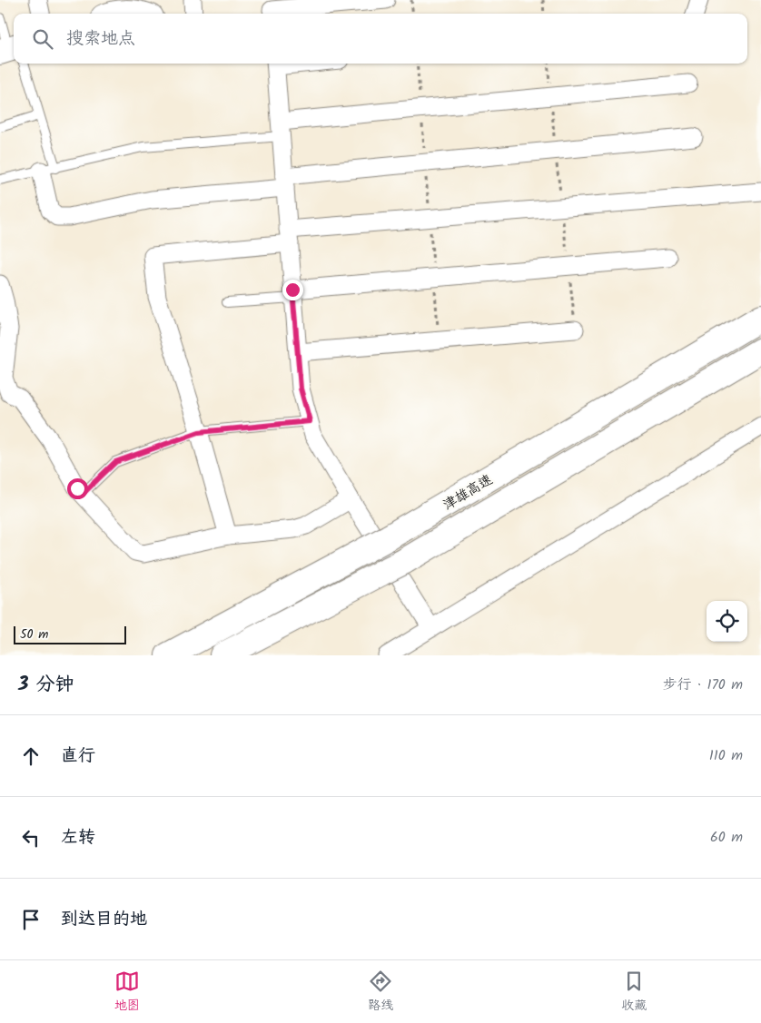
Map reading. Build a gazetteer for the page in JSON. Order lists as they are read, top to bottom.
{
  "streets": {
    "main road": ["津雄高速"]
  },
  "scale_bar": "50 m",
  "page": {
    "search": "搜索地点",
    "scale": "50 m",
    "heading": ["3 分钟", "步行 · 170 m"],
    "list": [
      ["直行", "110 m"],
      ["左转", "60 m"],
      "到达目的地"
    ],
    "nav": ["地图", "路线", "收藏"]
  }
}
